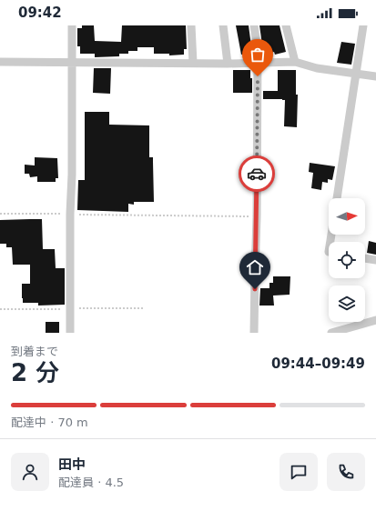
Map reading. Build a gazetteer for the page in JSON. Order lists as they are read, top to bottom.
{
  "north": "right",
  "page": {
    "status": "09:42",
    "heading": ["2 分", "到着まで", "09:44–09:49"],
    "panel": ["田中", "配達員 · 4.5"],
    "bar": "配達中 · 70 m"
  }
}
